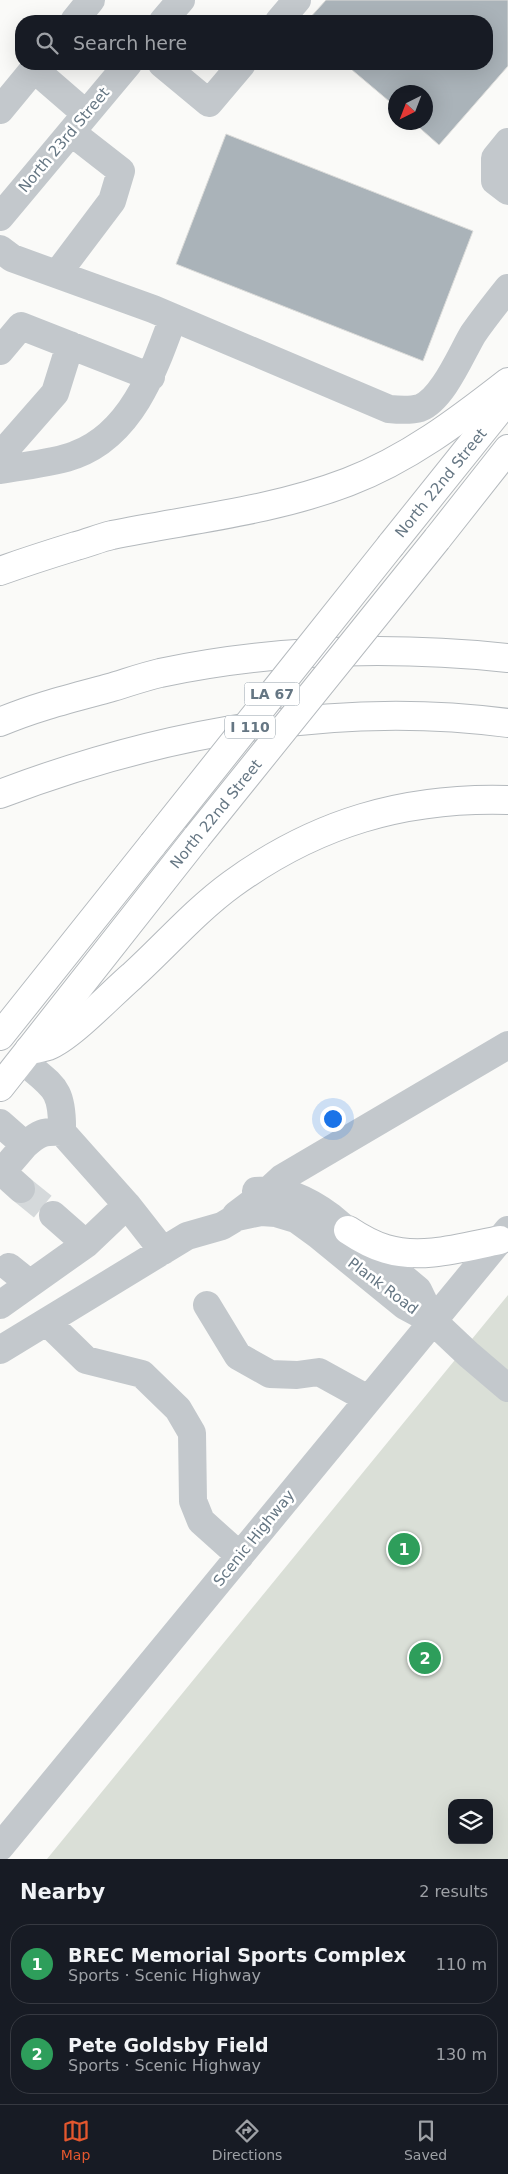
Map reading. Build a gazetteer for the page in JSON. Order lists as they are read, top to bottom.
{
  "streets": {
    "main road": ["North 22nd Street", "LA 67", "I 110"],
    "street": ["North 23rd Street", "Plank Road", "Scenic Highway"]
  },
  "crossings": [
    ["Plank Road", "Scenic Highway"]
  ],
  "north": "bottom left",
  "page": {
    "search": "Search here",
    "pins": ["1", "2"],
    "heading": ["Nearby", "2 results"],
    "list": [
      {
        "mark": "1",
        "name": "BREC Memorial Sports Complex",
        "note": "Sports · Scenic Highway",
        "value": "110 m"
      },
      {
        "mark": "2",
        "name": "Pete Goldsby Field",
        "note": "Sports · Scenic Highway",
        "value": "130 m"
      }
    ],
    "nav": ["Map", "Directions", "Saved"]
  }
}
